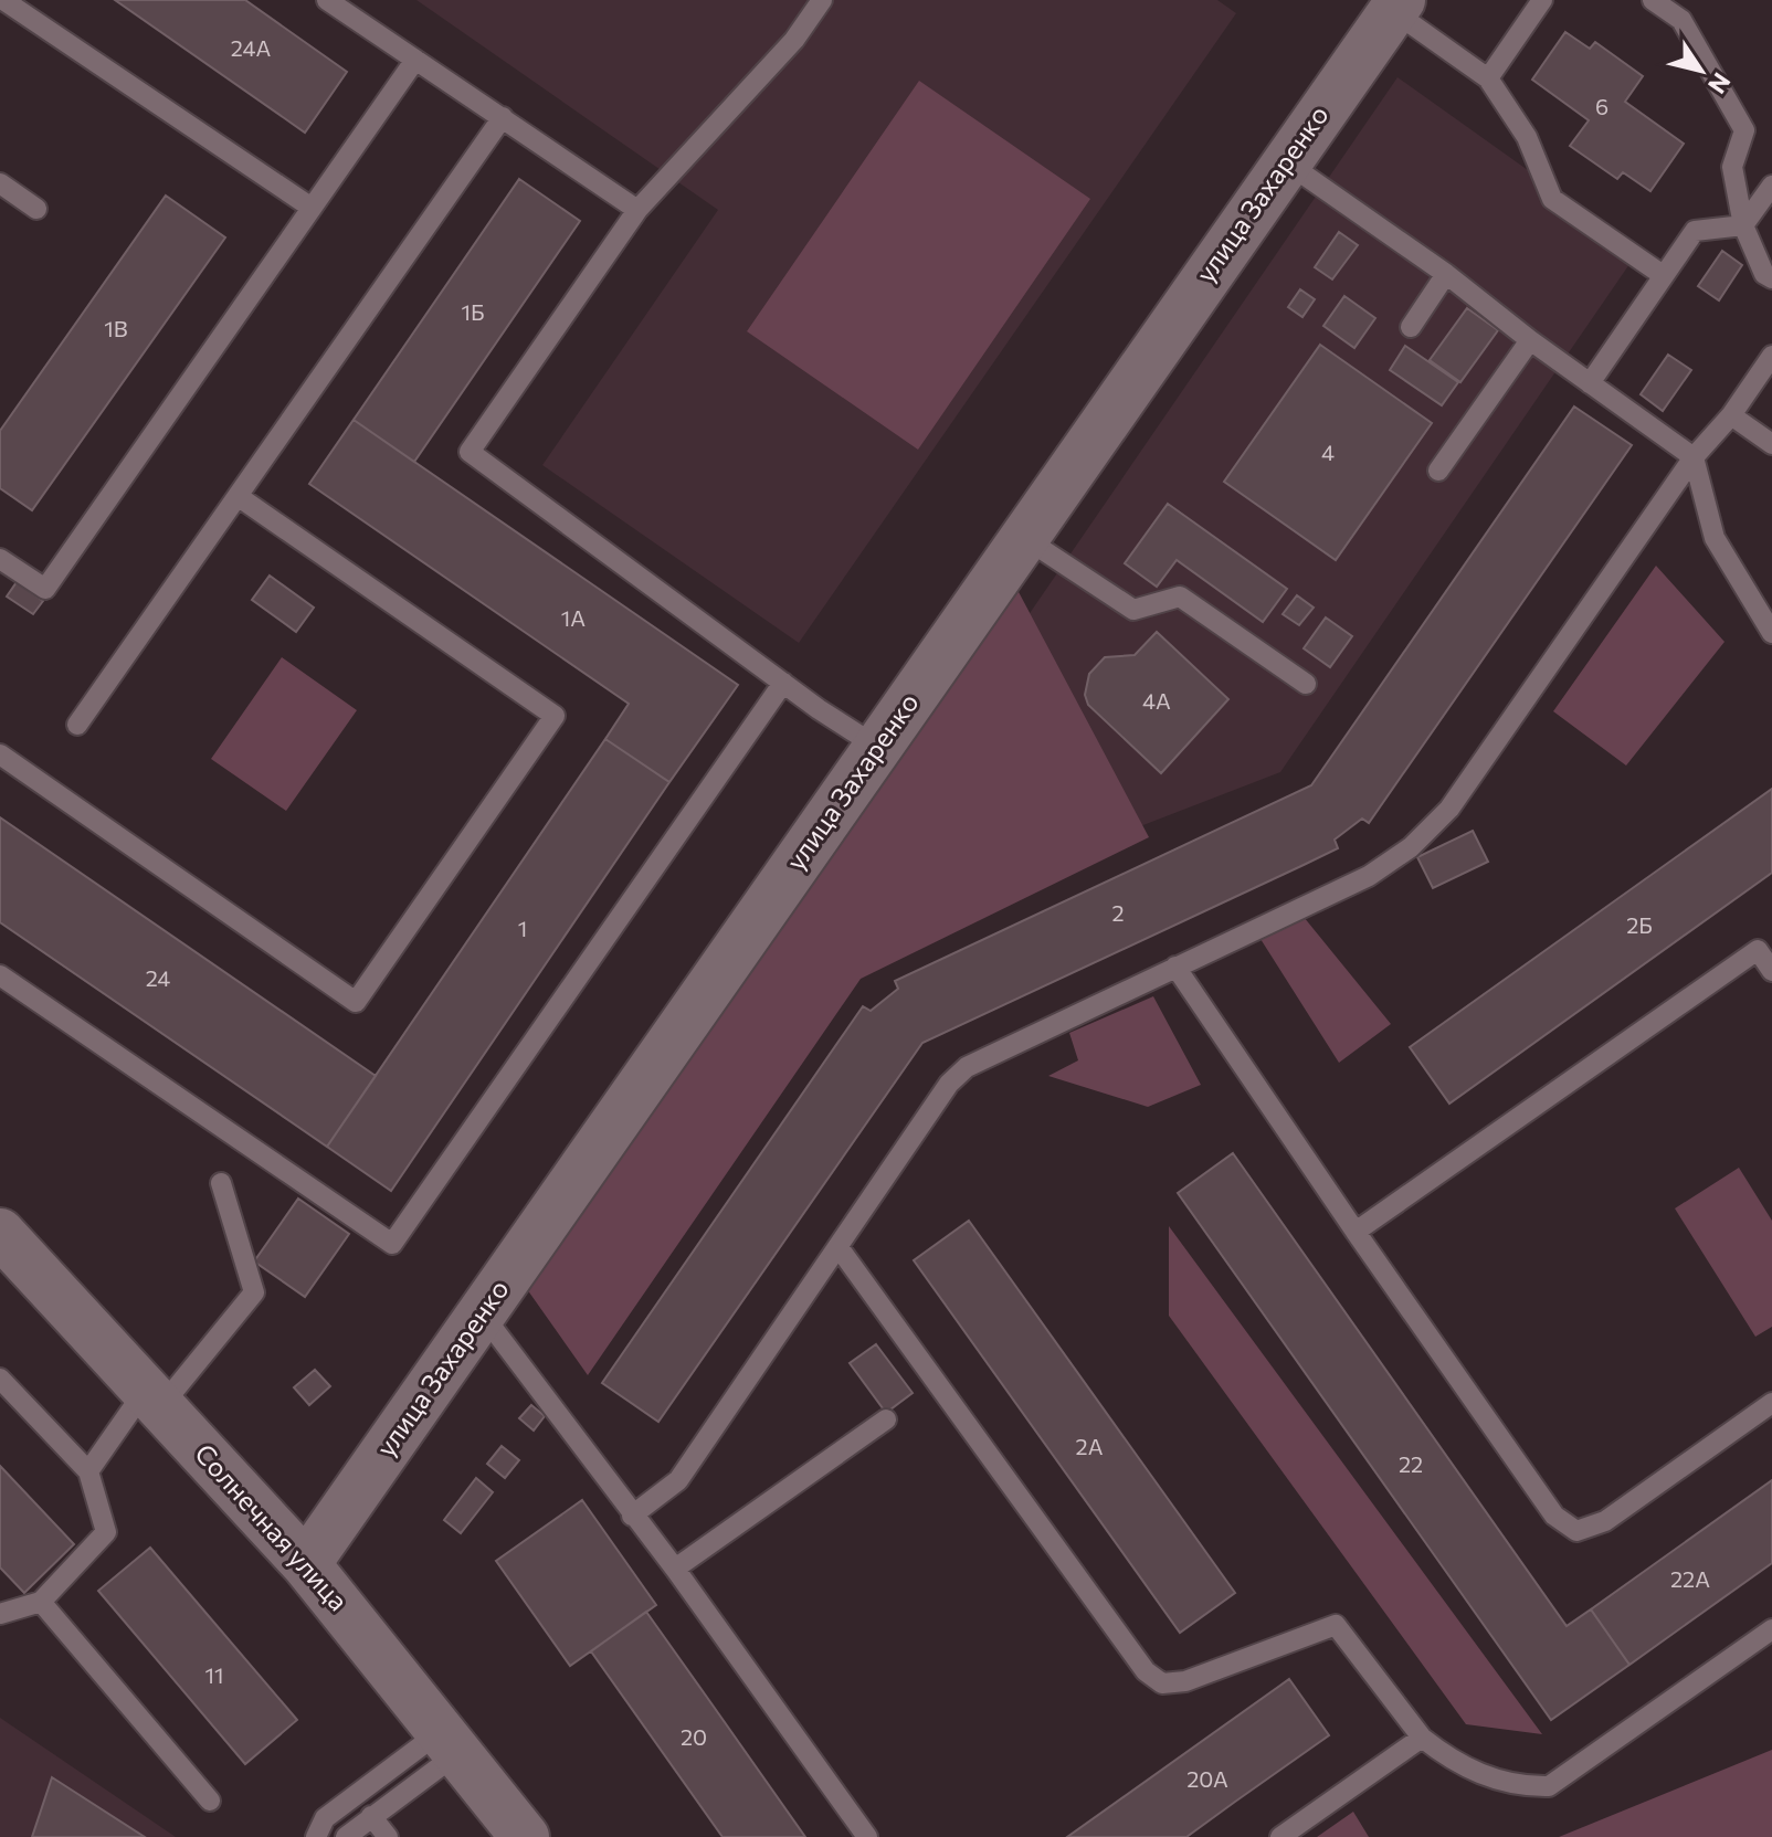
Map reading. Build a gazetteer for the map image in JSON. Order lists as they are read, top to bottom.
{
  "streets": {
    "street": ["улица Захаренко", "Солнечная улица"]
  },
  "crossings": [
    ["улица Захаренко", "Солнечная улица"]
  ],
  "house_numbers": [
    "24А",
    "6",
    "1Б",
    "1В",
    "4",
    "1А",
    "4А",
    "2",
    "2Б",
    "1",
    "24",
    "2А",
    "22",
    "22А",
    "11",
    "20",
    "20А"
  ],
  "north": "bottom right"
}
